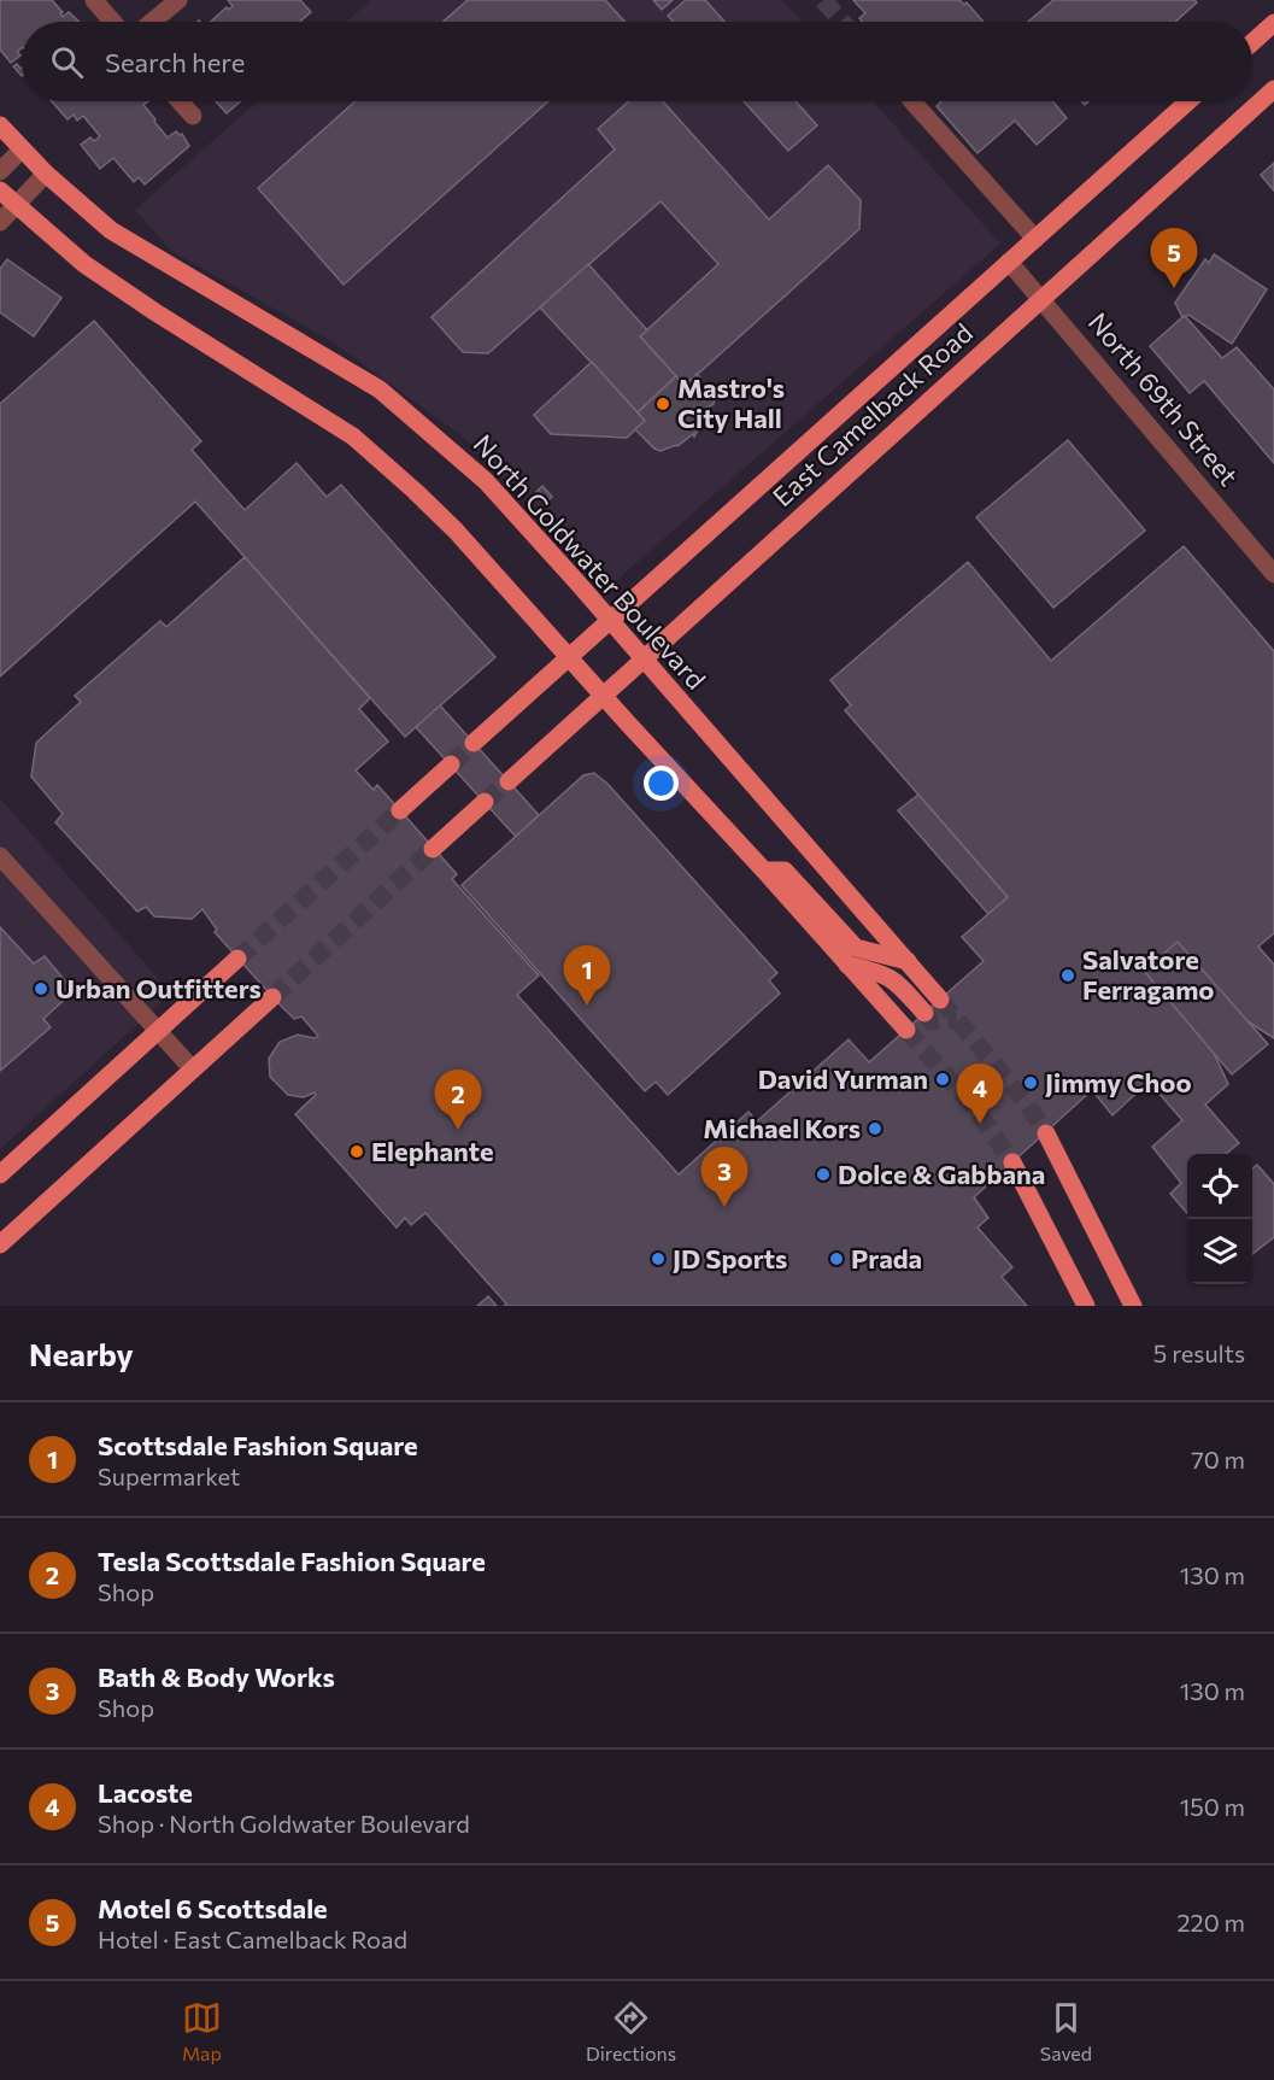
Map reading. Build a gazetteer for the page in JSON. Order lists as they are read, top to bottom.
{
  "streets": {
    "main road": ["East Camelback Road", "North Goldwater Boulevard"],
    "street": ["North 69th Street"]
  },
  "crossings": [
    ["North 69th Street", "East Camelback Road"],
    ["East Camelback Road", "North Goldwater Boulevard"]
  ],
  "places": [
    "Mastro's City Hall",
    "Salvatore Ferragamo",
    "Urban Outfitters",
    "David Yurman",
    "Jimmy Choo",
    "Michael Kors",
    "Elephante",
    "Dolce & Gabbana",
    "JD Sports",
    "Prada"
  ],
  "page": {
    "search": "Search here",
    "pins": [
      "5",
      "1",
      "4",
      "2",
      "3"
    ],
    "heading": ["Nearby", "5 results"],
    "list": [
      {
        "mark": "1",
        "name": "Scottsdale Fashion Square",
        "note": "Supermarket",
        "value": "70 m"
      },
      {
        "mark": "2",
        "name": "Tesla Scottsdale Fashion Square",
        "note": "Shop",
        "value": "130 m"
      },
      {
        "mark": "3",
        "name": "Bath & Body Works",
        "note": "Shop",
        "value": "130 m"
      },
      {
        "mark": "4",
        "name": "Lacoste",
        "note": "Shop · North Goldwater Boulevard",
        "value": "150 m"
      },
      {
        "mark": "5",
        "name": "Motel 6 Scottsdale",
        "note": "Hotel · East Camelback Road",
        "value": "220 m"
      }
    ],
    "nav": ["Map", "Directions", "Saved"]
  }
}
